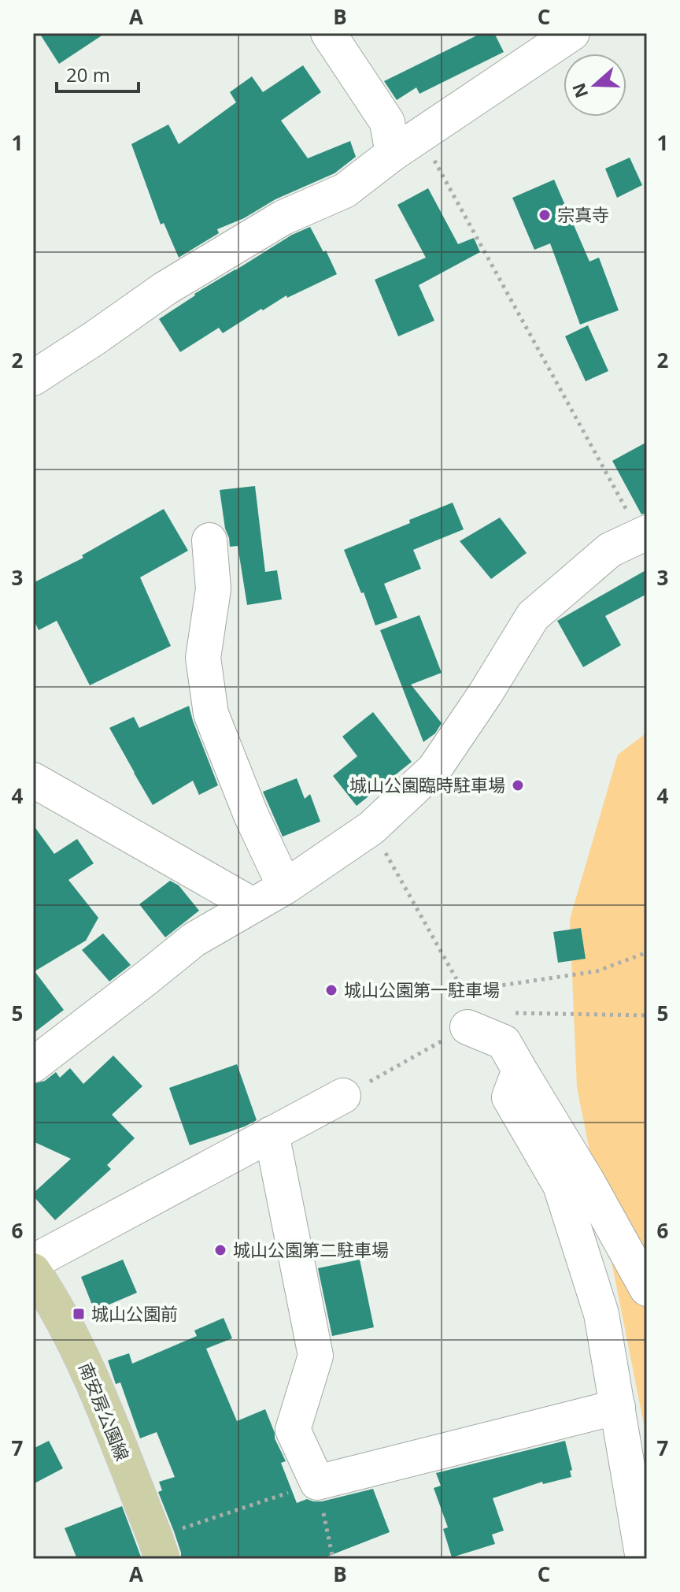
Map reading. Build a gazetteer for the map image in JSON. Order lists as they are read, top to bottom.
{
  "streets": {
    "main road": ["南安房公園線"]
  },
  "places": {
    "other": [
      "宗真寺",
      "城山公園臨時駐車場",
      "城山公園第一駐車場",
      "城山公園第二駐車場"
    ],
    "transit": ["城山公園前"]
  },
  "scale_bar": "20 m",
  "north": "left",
  "grid": {
    "columns": ["A", "B", "C"],
    "rows": [
      "1",
      "2",
      "3",
      "4",
      "5",
      "6",
      "7"
    ]
  }
}
